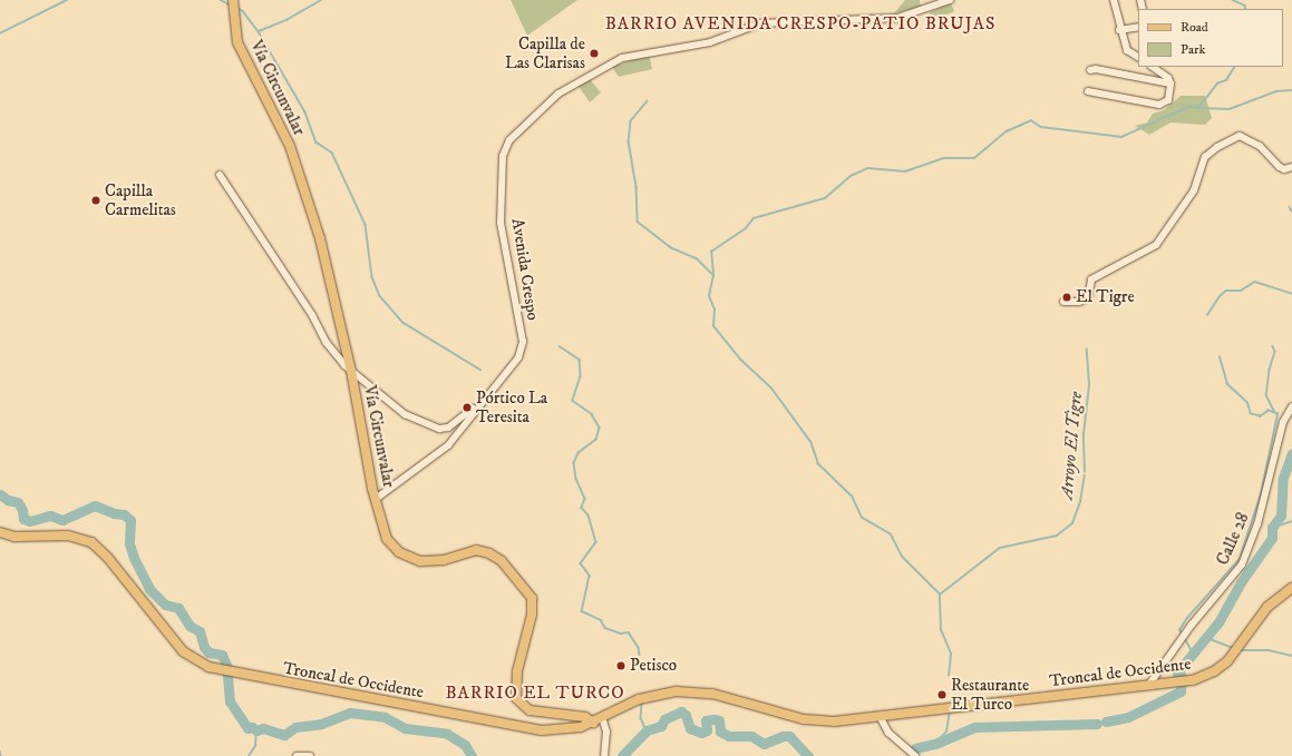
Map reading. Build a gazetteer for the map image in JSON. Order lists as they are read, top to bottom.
{
  "streets": {
    "main road": ["Vía Circunvalar", "Troncal de Occidente"],
    "street": ["Avenida Crespo", "Calle 28"]
  },
  "crossings": [
    ["Vía Circunvalar", "Avenida Crespo"],
    ["Vía Circunvalar", "Troncal de Occidente"],
    ["Calle 28", "Troncal de Occidente"]
  ],
  "districts": ["BARRIO AVENIDA CRESPO-PATIO BRUJAS", "BARRIO EL TURCO"],
  "water": ["Arroyo El Tigre"],
  "places": [
    "Capilla de Las Clarisas",
    "Capilla Carmelitas",
    "El Tigre",
    "Pórtico La Teresita",
    "Petisco",
    "Restaurante El Turco"
  ],
  "legend": ["Road", "Park"]
}
